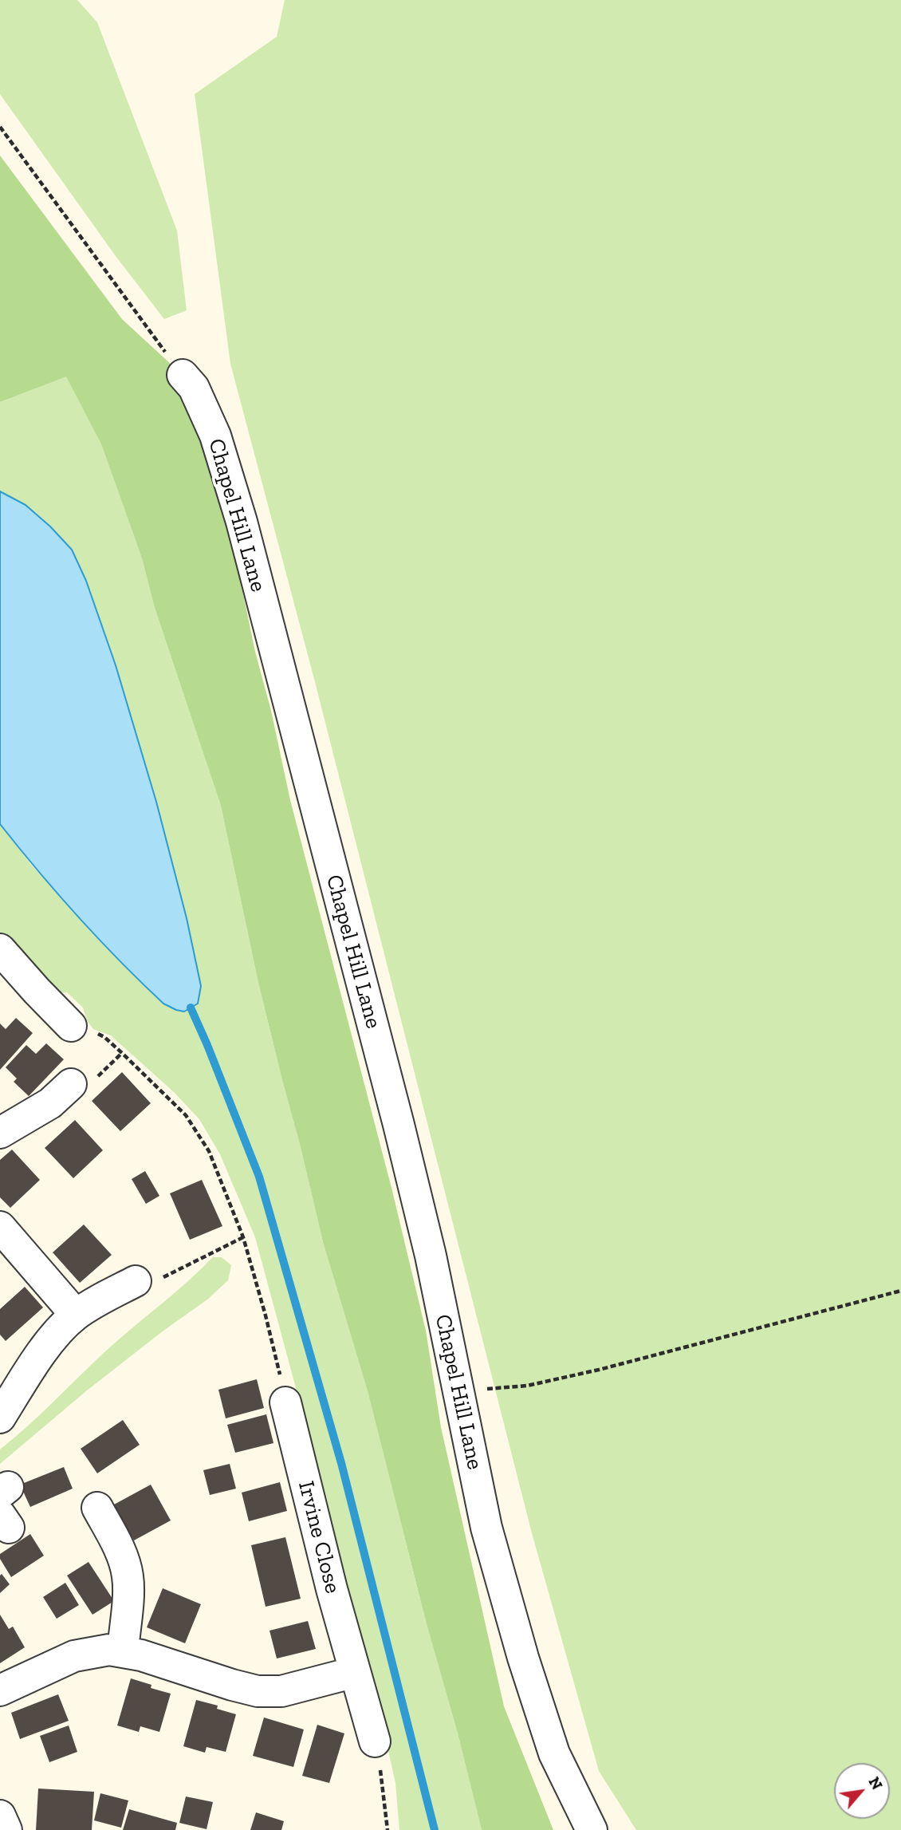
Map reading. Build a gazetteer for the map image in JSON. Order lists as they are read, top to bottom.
{
  "streets": {
    "street": ["Chapel Hill Lane", "Irvine Close"]
  },
  "north": "top right"
}
